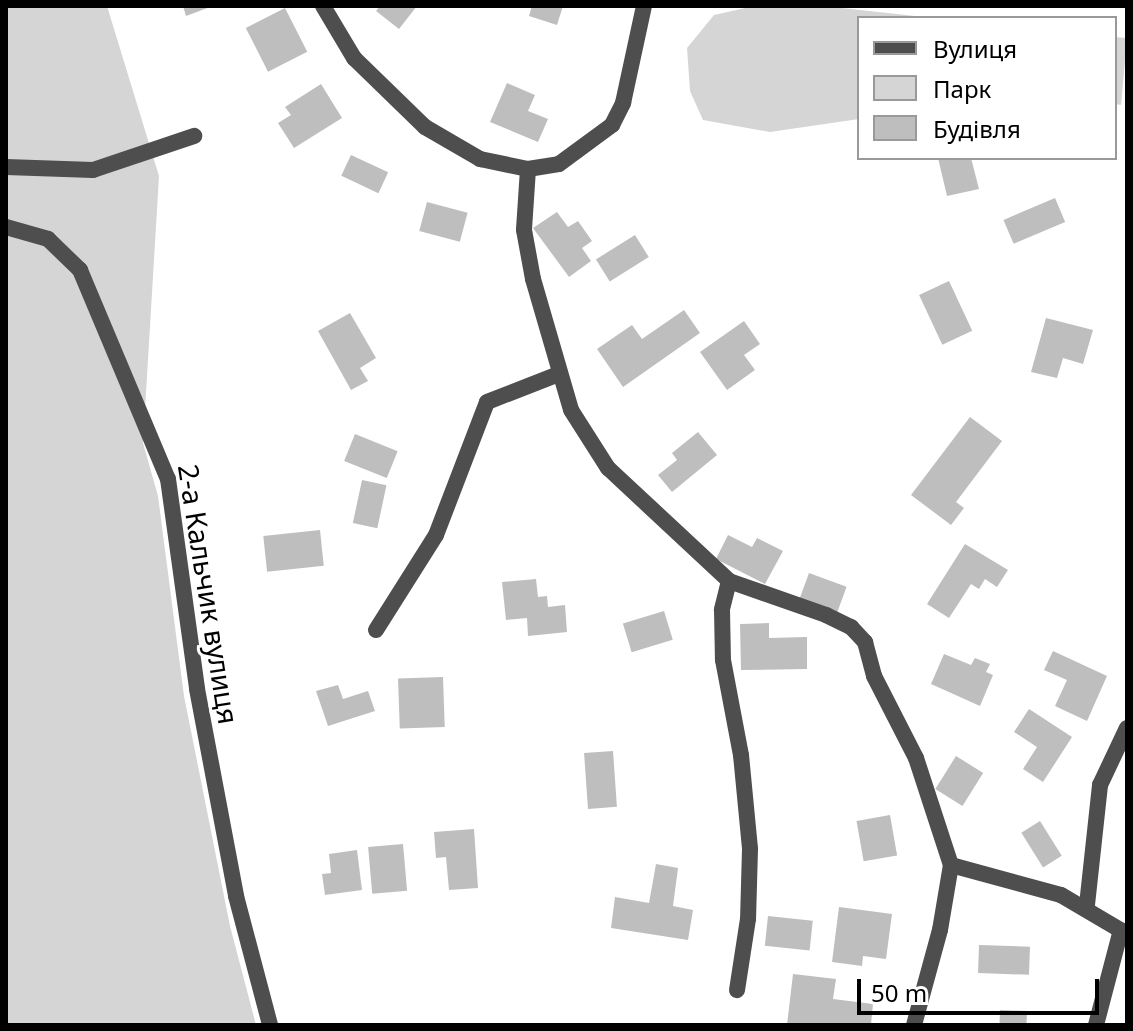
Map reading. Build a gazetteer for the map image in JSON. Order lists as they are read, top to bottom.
{
  "streets": {
    "street": ["2-а Кальчик вулиця"]
  },
  "legend": ["Вулиця", "Парк", "Будівля"],
  "scale_bar": "50 m"
}
